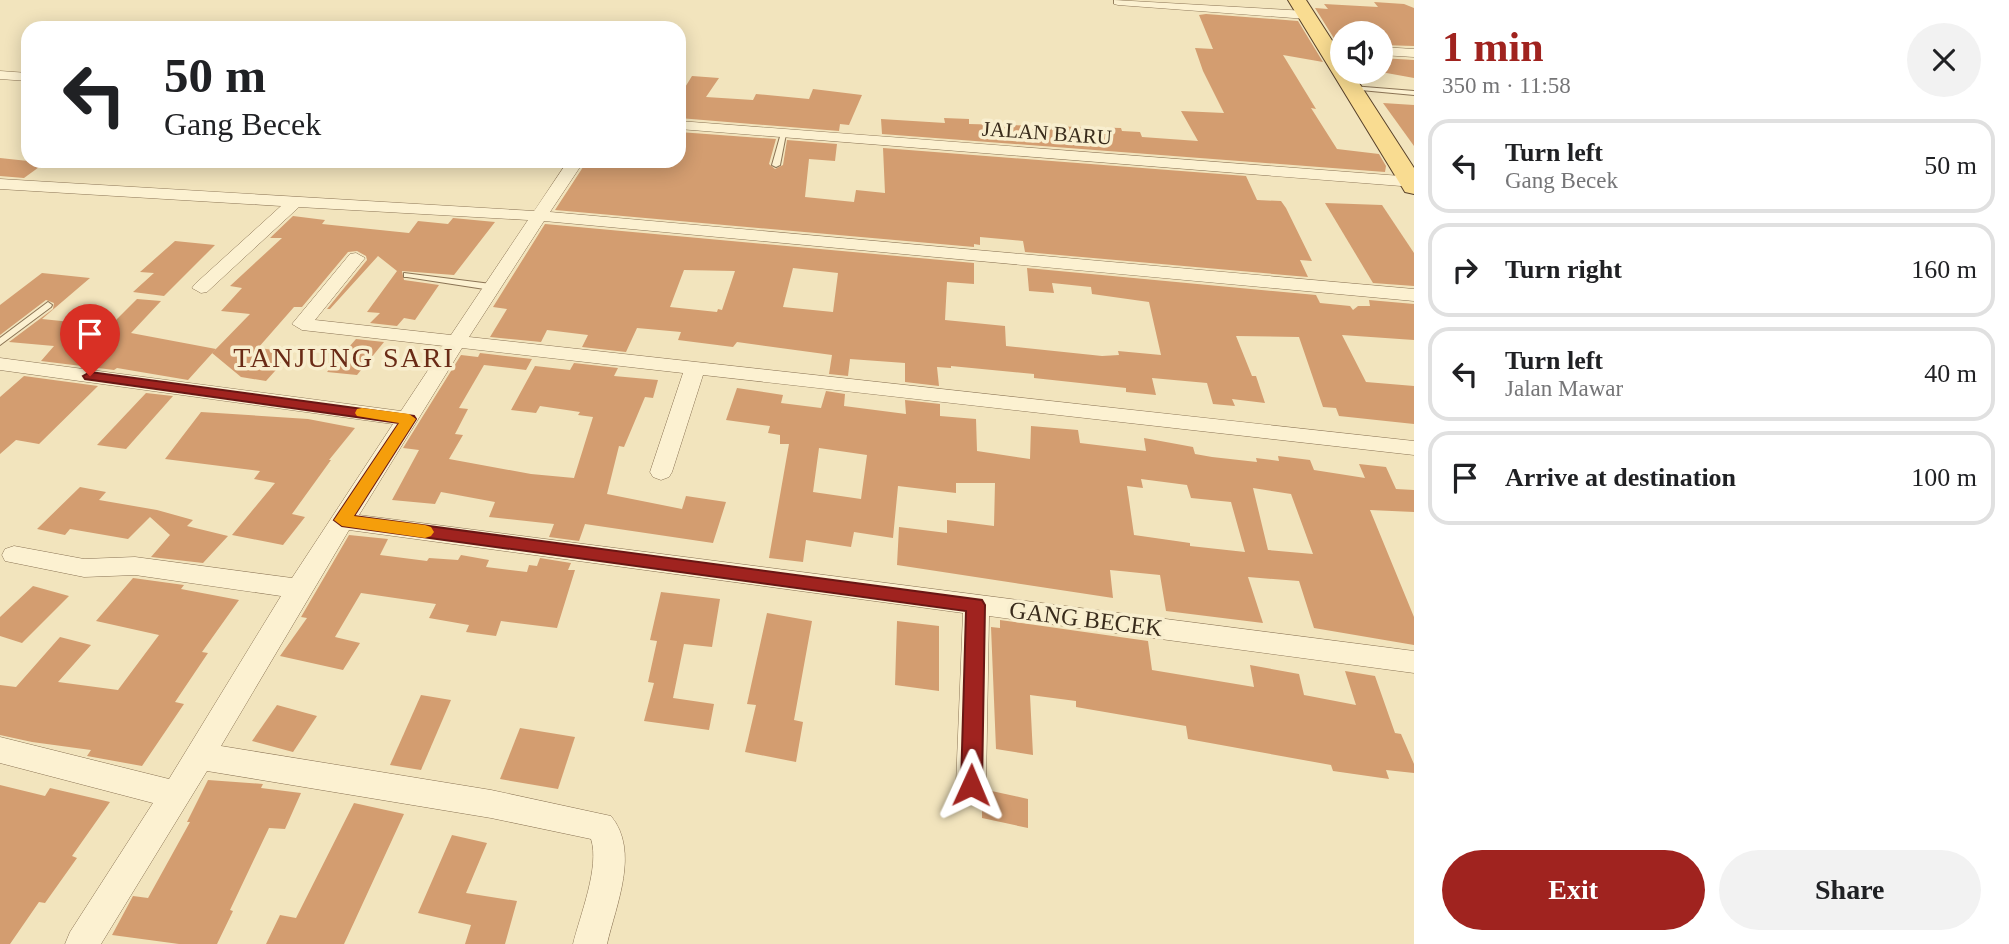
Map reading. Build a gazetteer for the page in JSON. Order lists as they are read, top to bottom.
{
  "streets": {
    "street": ["JALAN BARU", "GANG BECEK"]
  },
  "districts": ["TANJUNG SARI"],
  "page": {
    "heading": ["1 min", "350 m · 11:58"],
    "turn": ["50 m", "Gang Becek"],
    "list": [
      {
        "name": "Turn left",
        "note": "Gang Becek",
        "value": "50 m"
      },
      {
        "name": "Turn right",
        "value": "160 m"
      },
      {
        "name": "Turn left",
        "note": "Jalan Mawar",
        "value": "40 m"
      },
      {
        "name": "Arrive at destination",
        "value": "100 m"
      }
    ],
    "buttons": ["Exit", "Share"]
  }
}
